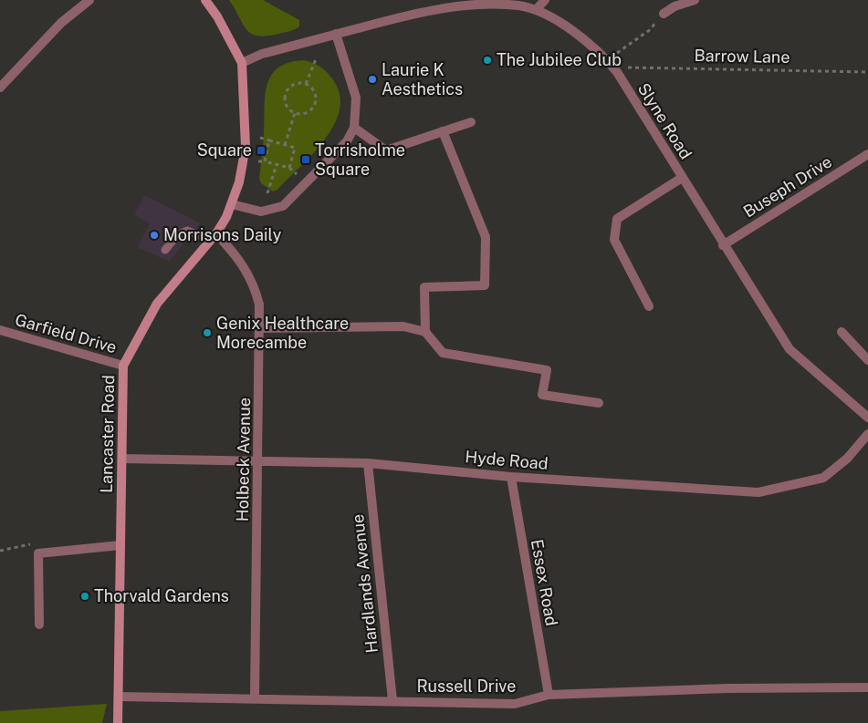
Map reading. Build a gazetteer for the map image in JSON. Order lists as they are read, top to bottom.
{
  "streets": {
    "main road": ["Lancaster Road"],
    "street": [
      "Slyne Road",
      "Buseph Drive",
      "Garfield Drive",
      "Holbeck Avenue",
      "Hyde Road",
      "Essex Road",
      "Hardlands Avenue",
      "Russell Drive"
    ],
    "path": ["Barrow Lane"]
  },
  "crossings": [
    ["Barrow Lane", "Slyne Road"],
    ["Slyne Road", "Buseph Drive"],
    ["Slyne Road", "Lancaster Road"],
    ["Garfield Drive", "Lancaster Road"],
    ["Lancaster Road", "Holbeck Avenue"],
    ["Lancaster Road", "Hyde Road"],
    ["Lancaster Road", "Russell Drive"],
    ["Holbeck Avenue", "Hyde Road"],
    ["Holbeck Avenue", "Russell Drive"],
    ["Hyde Road", "Essex Road"],
    ["Hyde Road", "Hardlands Avenue"],
    ["Essex Road", "Russell Drive"],
    ["Hardlands Avenue", "Russell Drive"]
  ],
  "places": {
    "other": [
      "The Jubilee Club",
      "Laurie K Aesthetics",
      "Morrisons Daily",
      "Genix Healthcare Morecambe",
      "Thorvald Gardens"
    ],
    "transit": ["Square", "Torrisholme Square"]
  }
}
